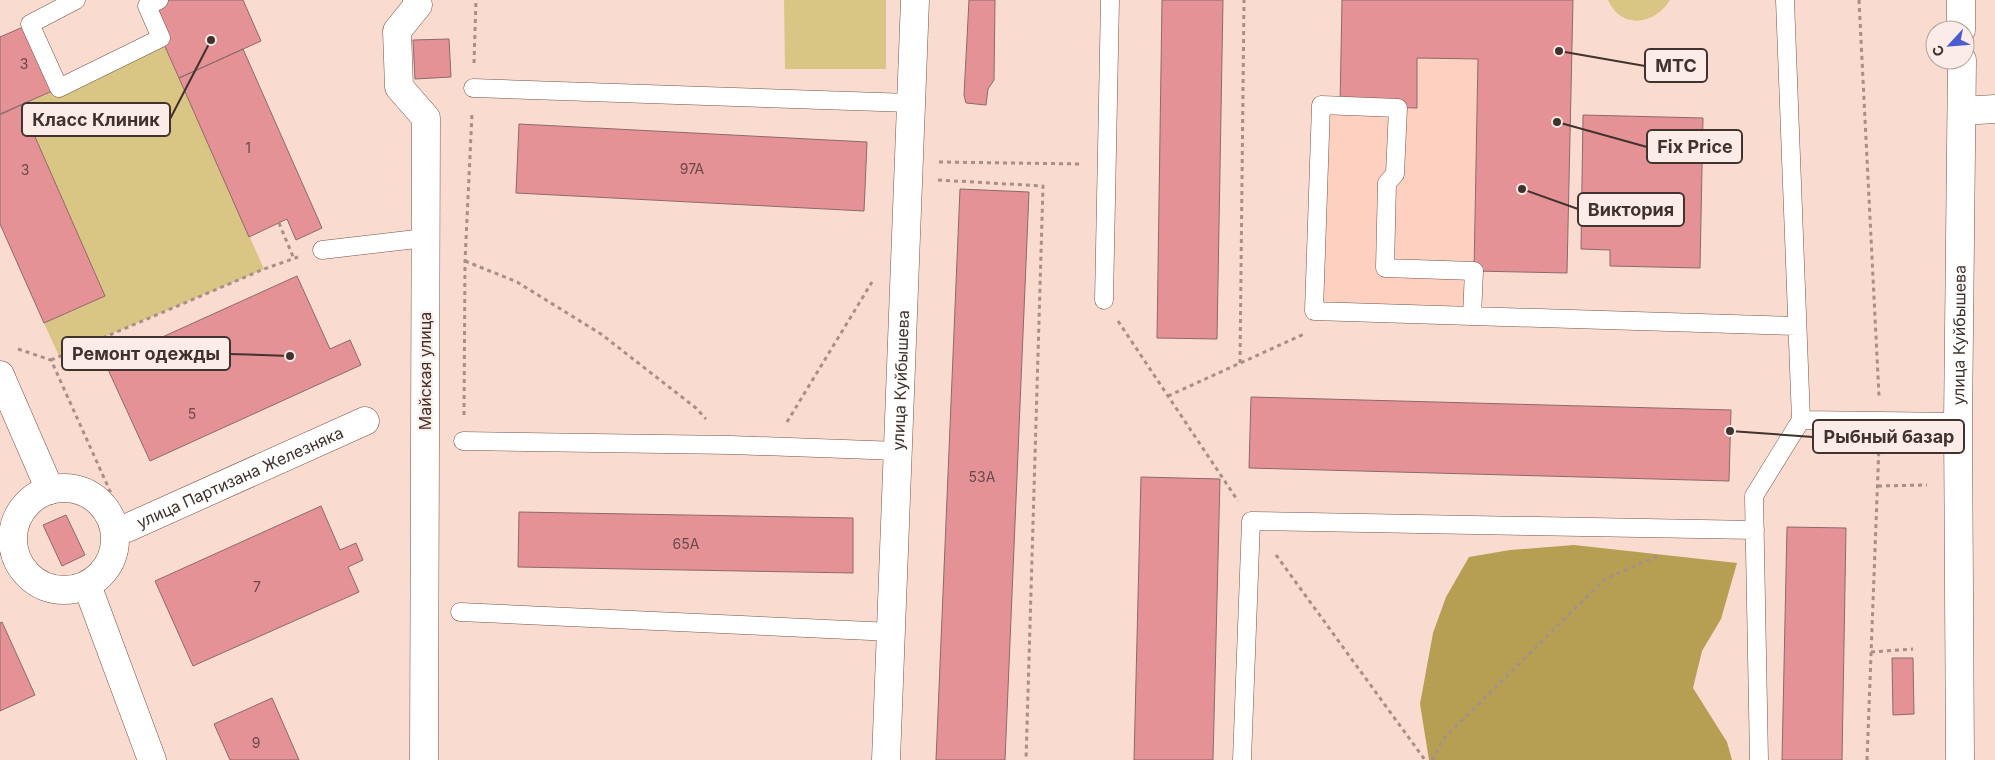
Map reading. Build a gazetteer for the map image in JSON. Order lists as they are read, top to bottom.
{
  "streets": {
    "street": ["улица Куйбышева", "Майская улица", "улица Партизана Железняка"]
  },
  "places": [
    "Класс Клиник",
    "МТС",
    "Fix Price",
    "Виктория",
    "Ремонт одежды",
    "Рыбный базар"
  ],
  "house_numbers": [
    "3",
    "1",
    "97А",
    "3",
    "5",
    "53А",
    "65А",
    "7",
    "9"
  ],
  "north": "bottom left"
}
